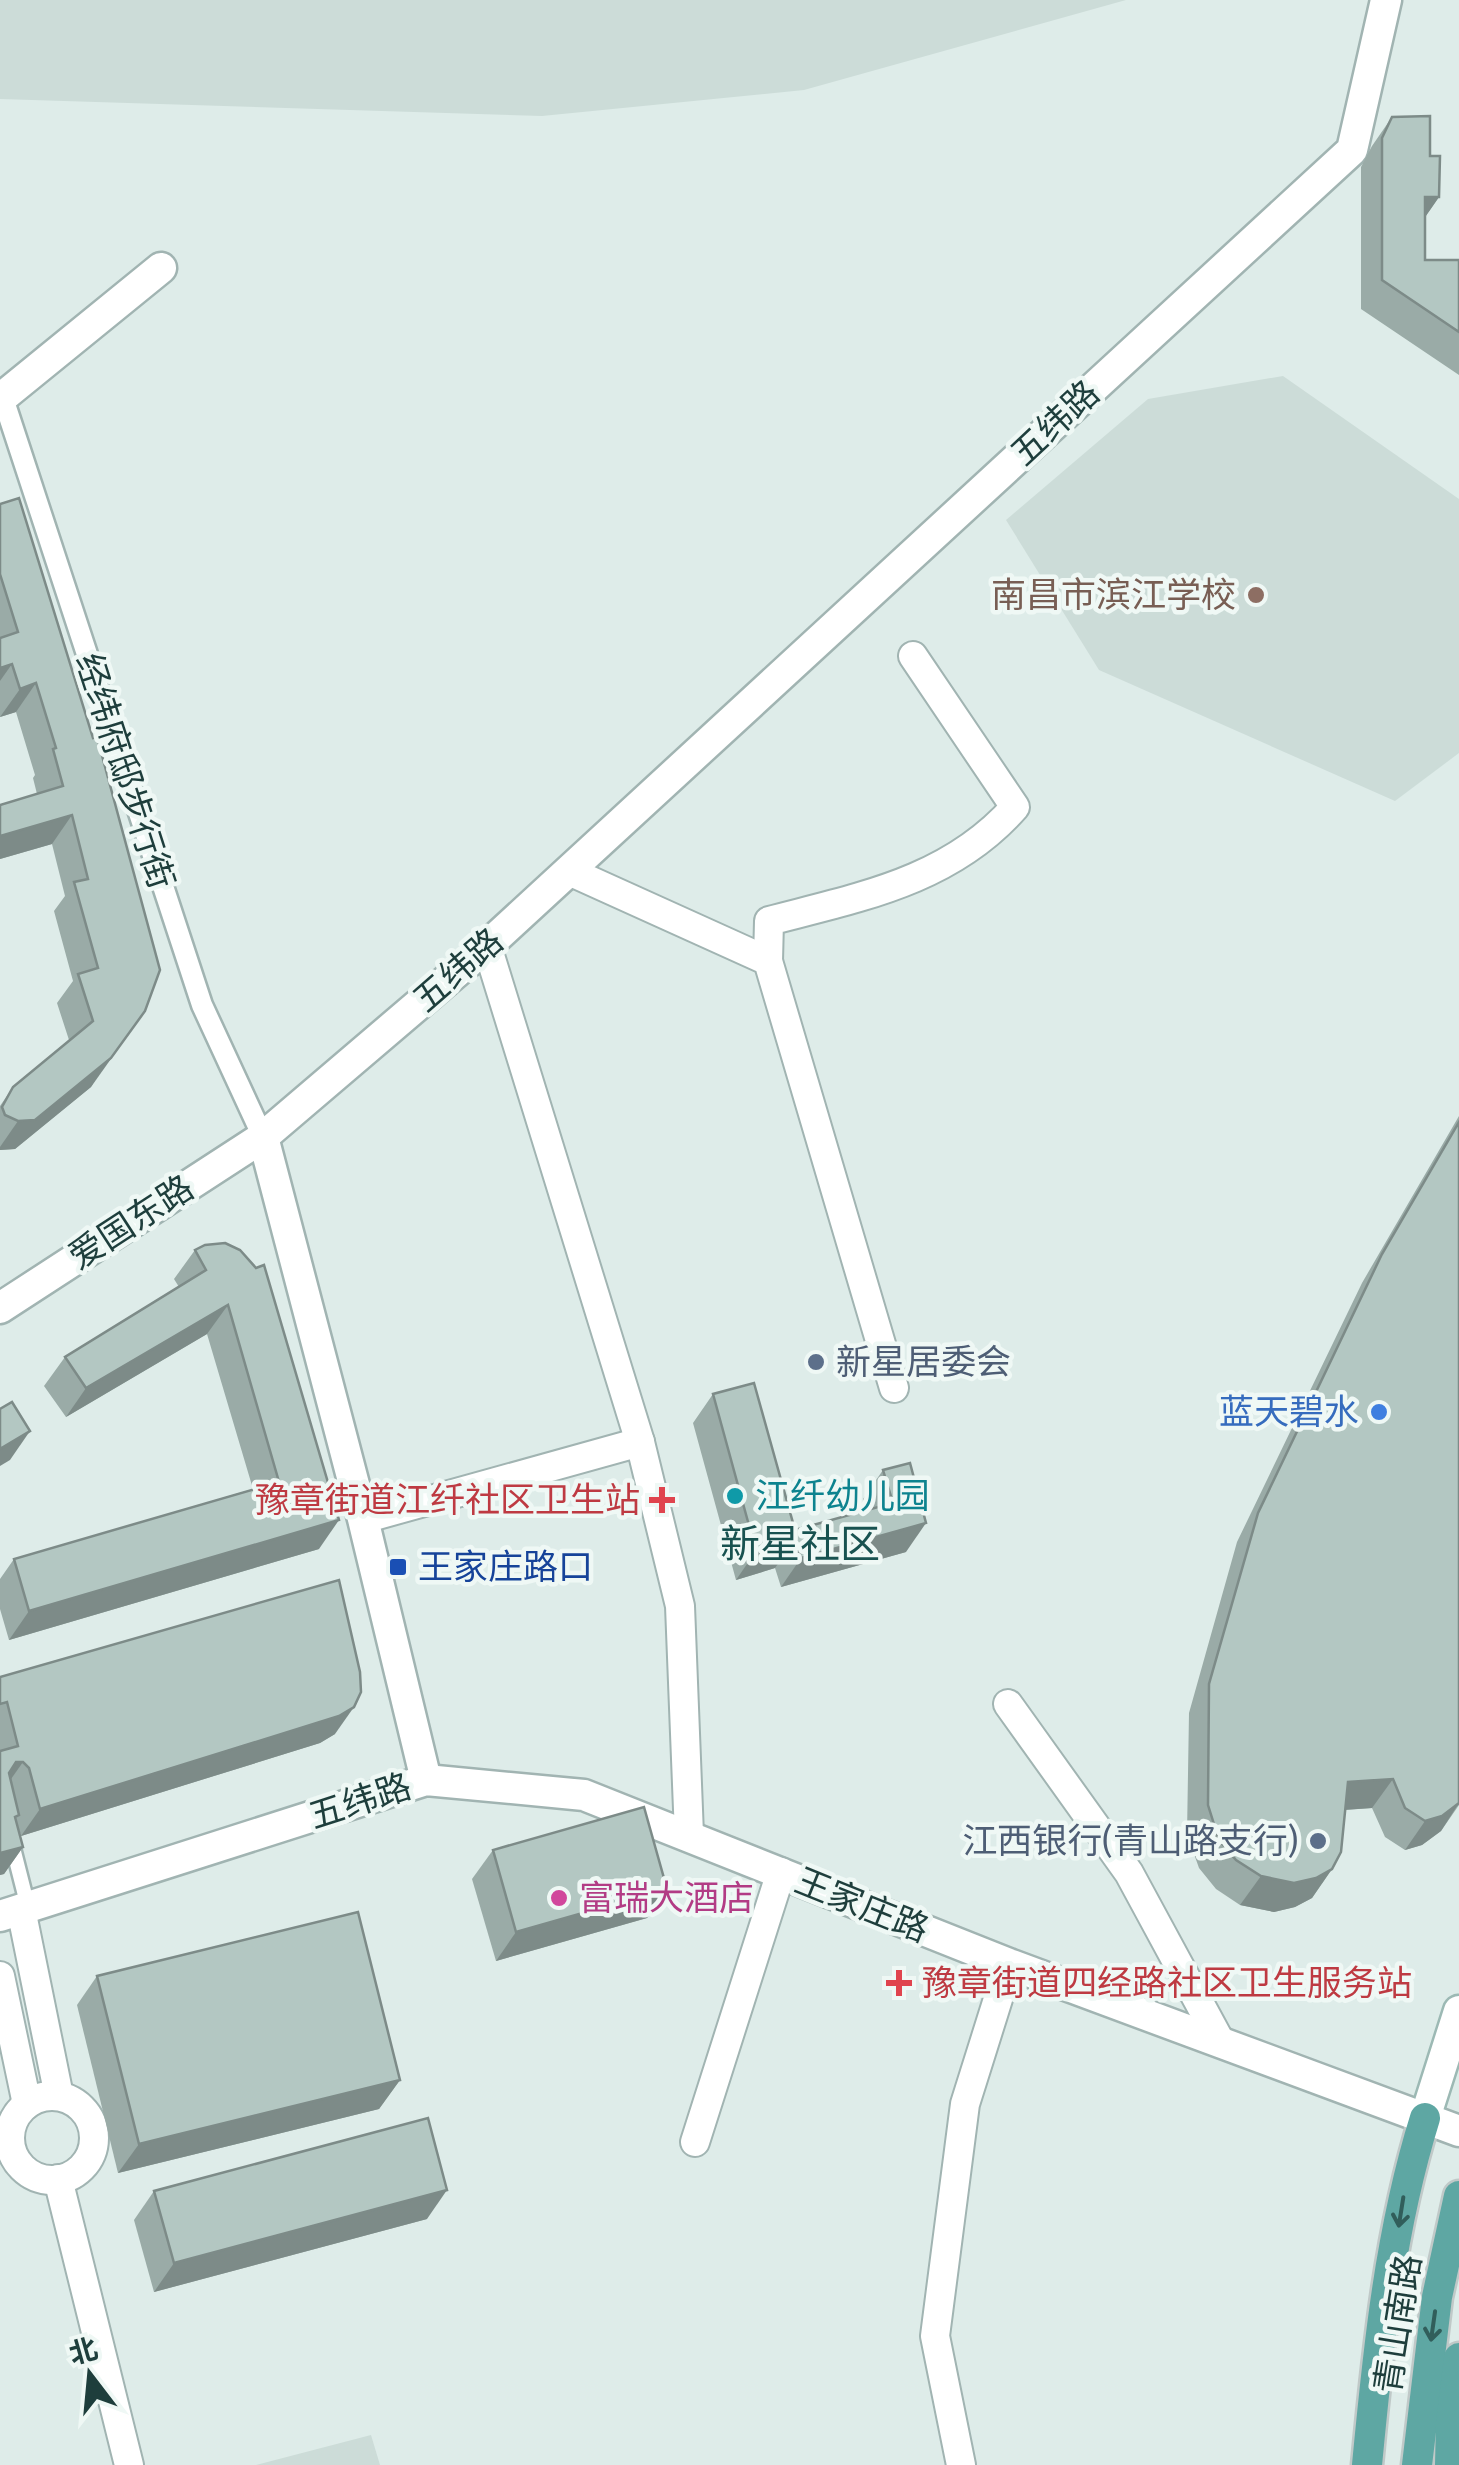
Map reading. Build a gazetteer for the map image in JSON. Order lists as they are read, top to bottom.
{
  "streets": {
    "main road": ["青山南路"],
    "street": [
      "五纬路",
      "经纬府邸步行街",
      "爱国东路",
      "王家庄路"
    ]
  },
  "crossings": [
    ["五纬路", "经纬府邸步行街"],
    ["五纬路", "爱国东路"],
    ["五纬路", "王家庄路"],
    ["经纬府邸步行街", "爱国东路"]
  ],
  "districts": ["新星社区"],
  "places": {
    "other": [
      "南昌市滨江学校",
      "新星居委会",
      "蓝天碧水",
      "江纤幼儿园",
      "江西银行(青山路支行)",
      "富瑞大酒店"
    ],
    "health": ["豫章街道江纤社区卫生站", "豫章街道四经路社区卫生服务站"],
    "transit": ["王家庄路口"]
  },
  "north": "top"
}
